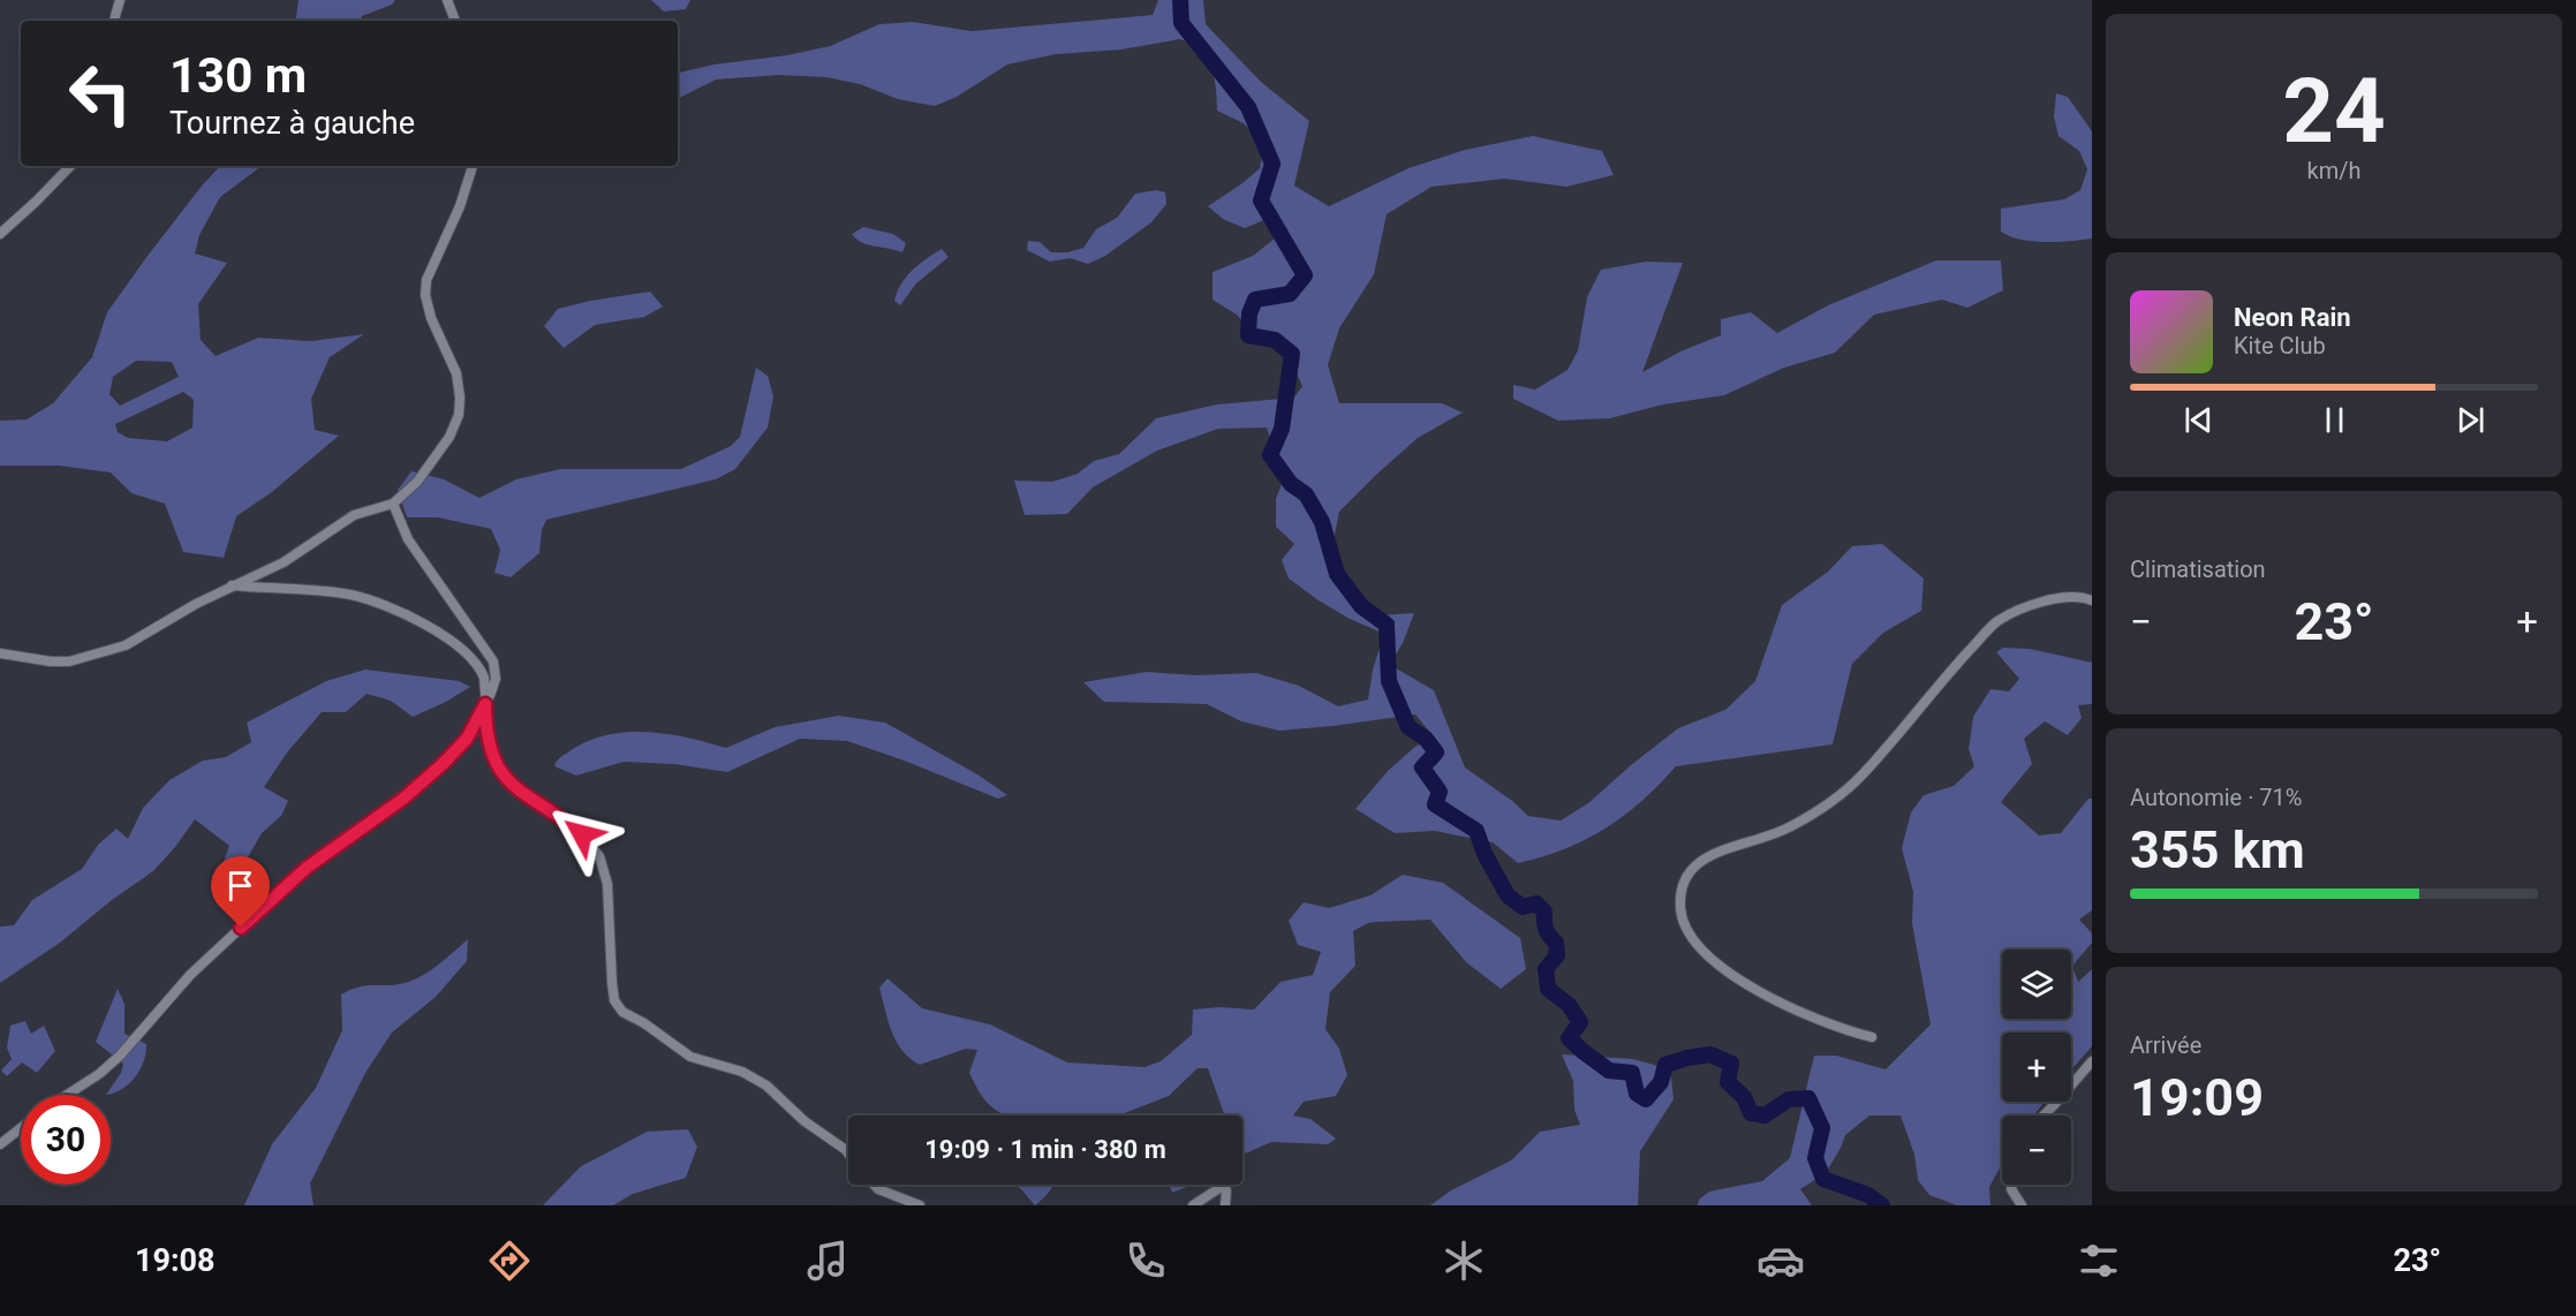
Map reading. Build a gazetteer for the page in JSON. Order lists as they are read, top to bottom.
{
  "page": {
    "tile": [
      ["24", "km/h"],
      "Climatisation",
      ["Autonomie · 71%", "355 km"],
      ["Arrivée", "19:09"]
    ],
    "turn": ["130 m", "Tournez à gauche"],
    "song": ["Neon Rain", "Kite Club"],
    "heat": ["−", "23°", "+"],
    "map_buttons": ["+", "−"],
    "limit": "30",
    "trip": "19:09 · 1 min · 380 m",
    "tabs": ["19:08", "23°"]
  }
}
